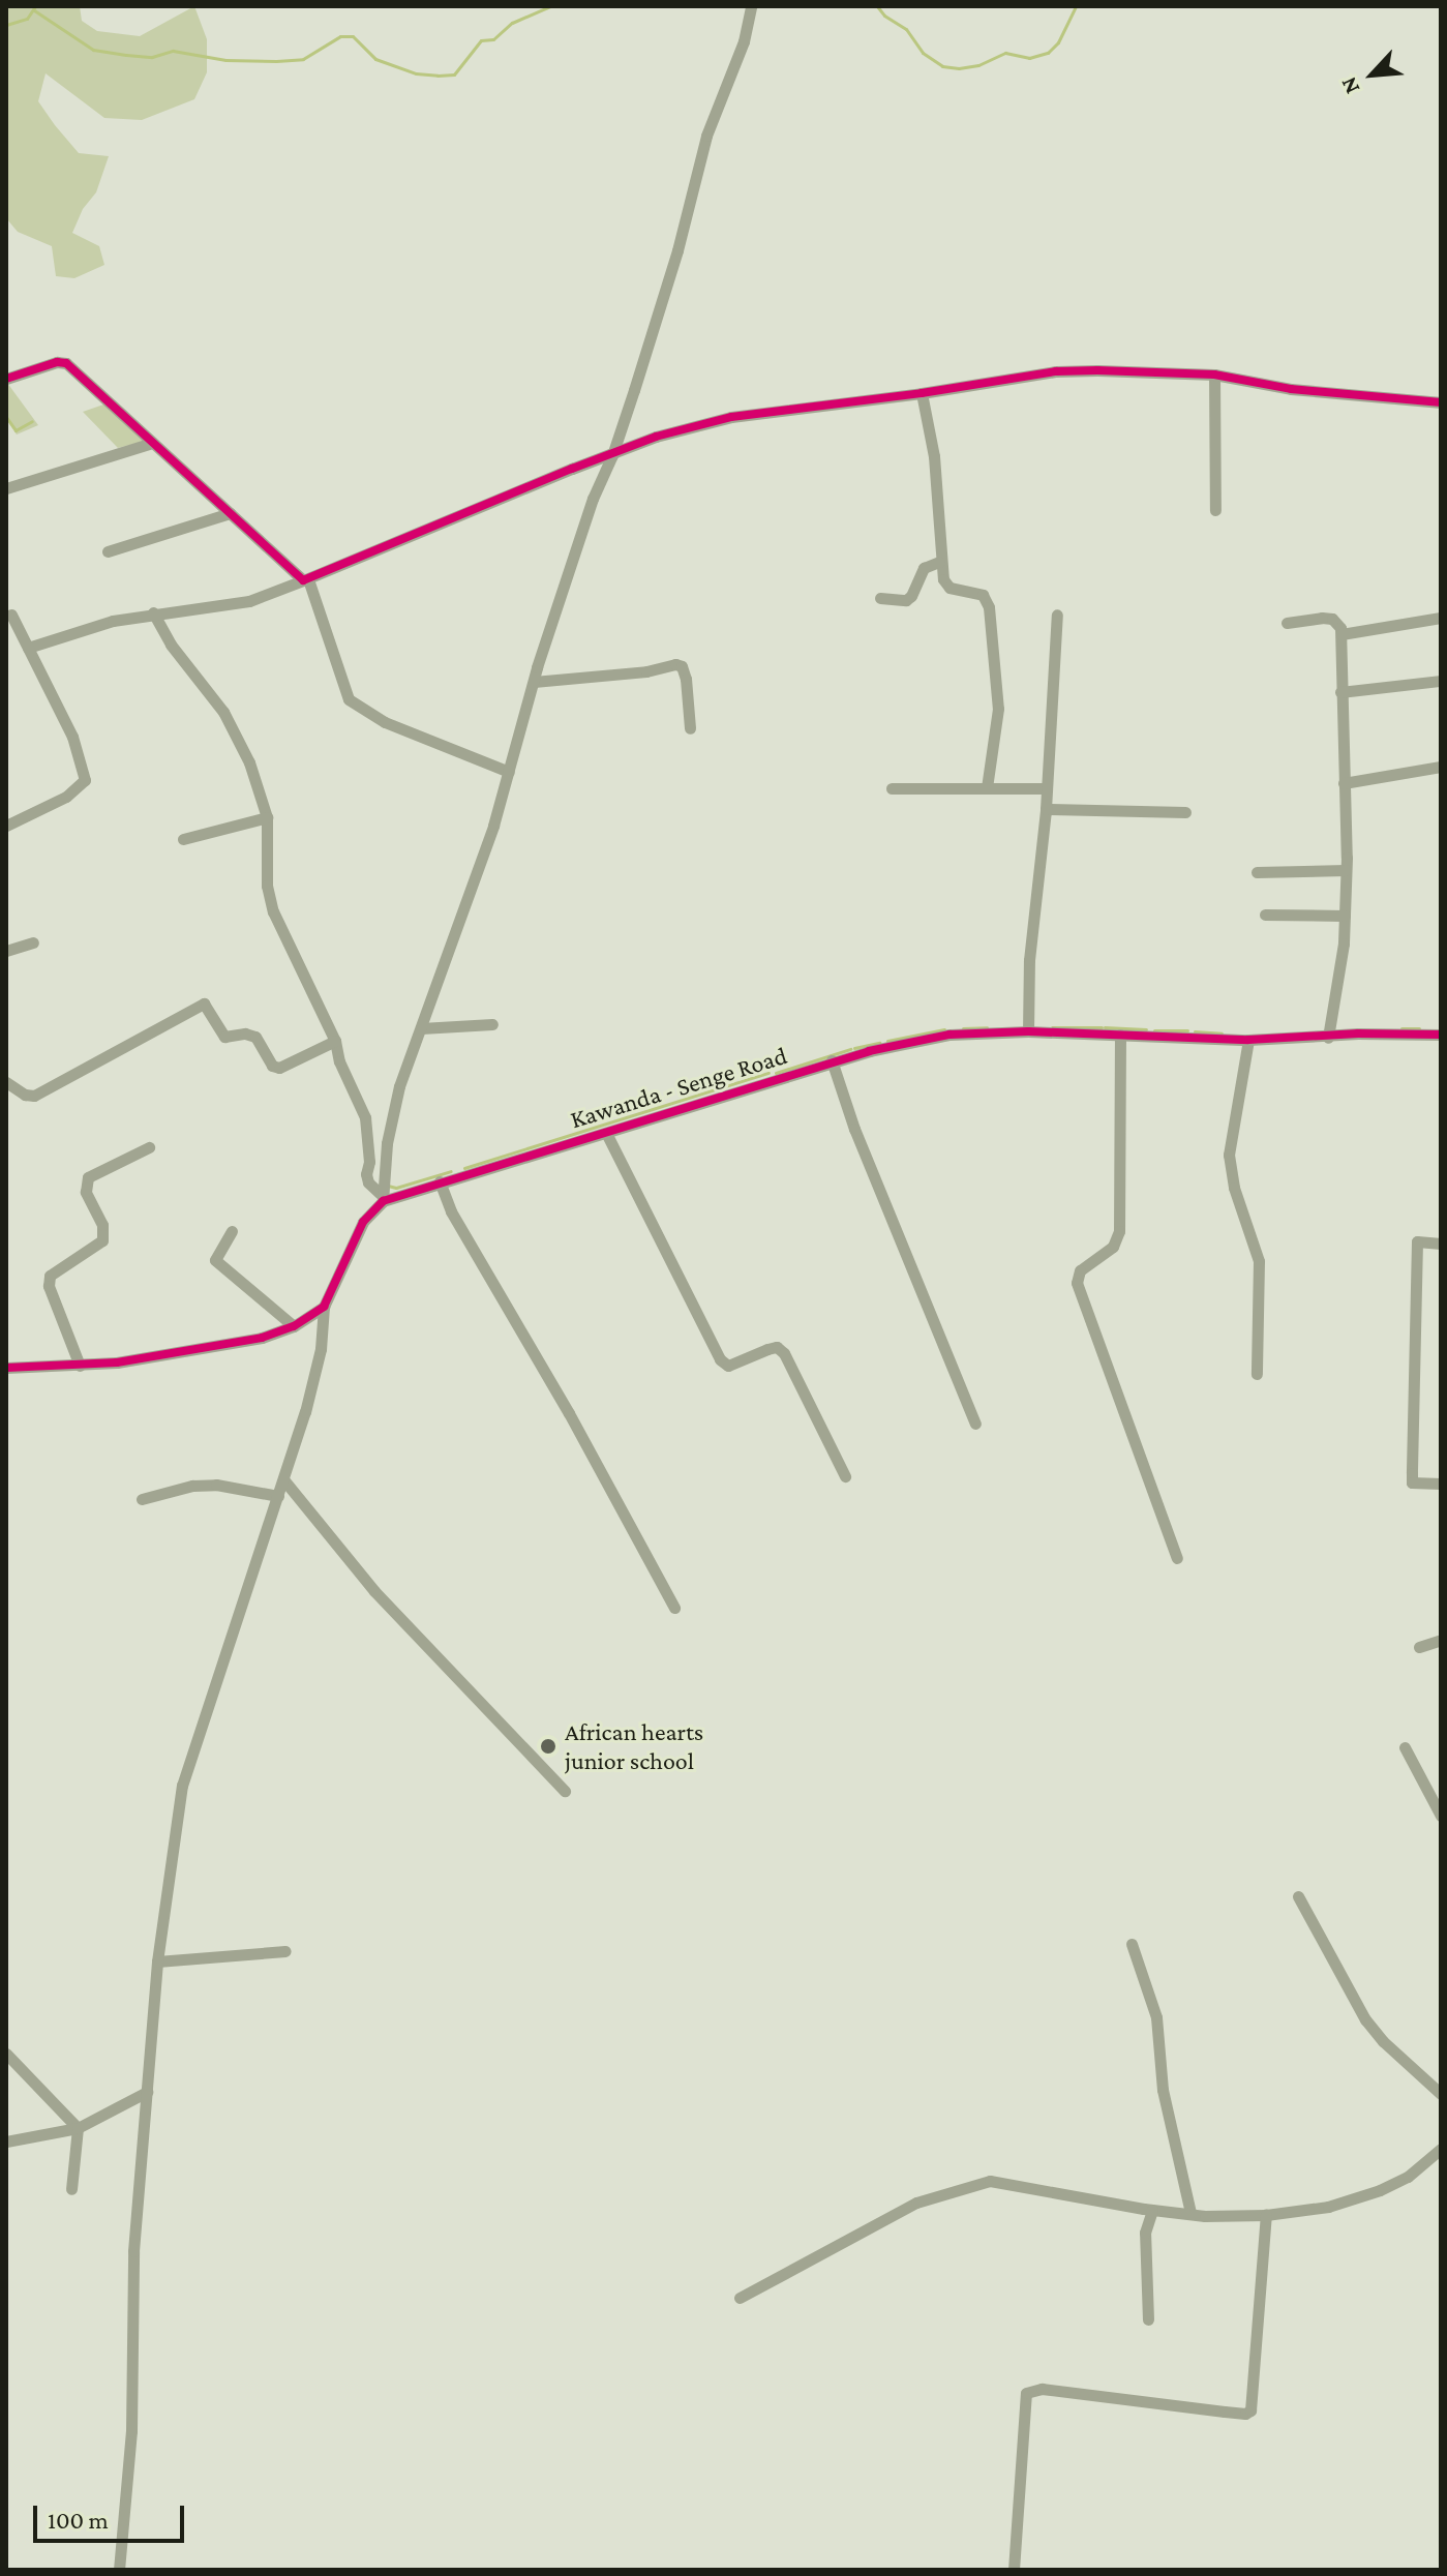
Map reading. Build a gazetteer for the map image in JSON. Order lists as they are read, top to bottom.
{
  "streets": {
    "street": ["Kawanda - Senge Road"]
  },
  "places": ["African hearts junior school"],
  "scale_bar": "100 m",
  "north": "bottom left"
}
